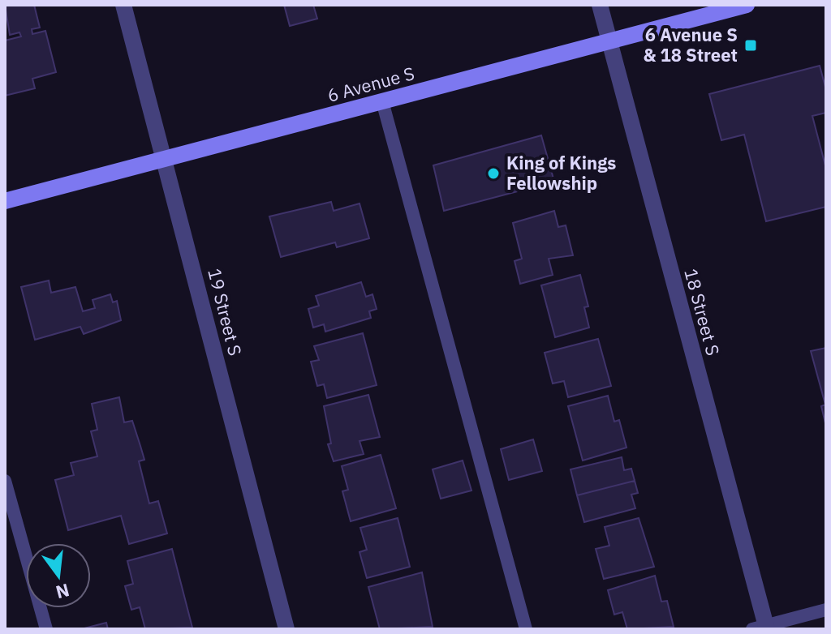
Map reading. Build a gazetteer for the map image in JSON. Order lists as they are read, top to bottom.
{
  "streets": {
    "main road": ["6 Avenue S"],
    "street": ["19 Street S", "18 Street S"]
  },
  "crossings": [
    ["6 Avenue S", "19 Street S"],
    ["6 Avenue S", "18 Street S"]
  ],
  "places": {
    "transit": ["6 Avenue S & 18 Street"],
    "other": ["King of Kings Fellowship"]
  },
  "north": "bottom"
}
